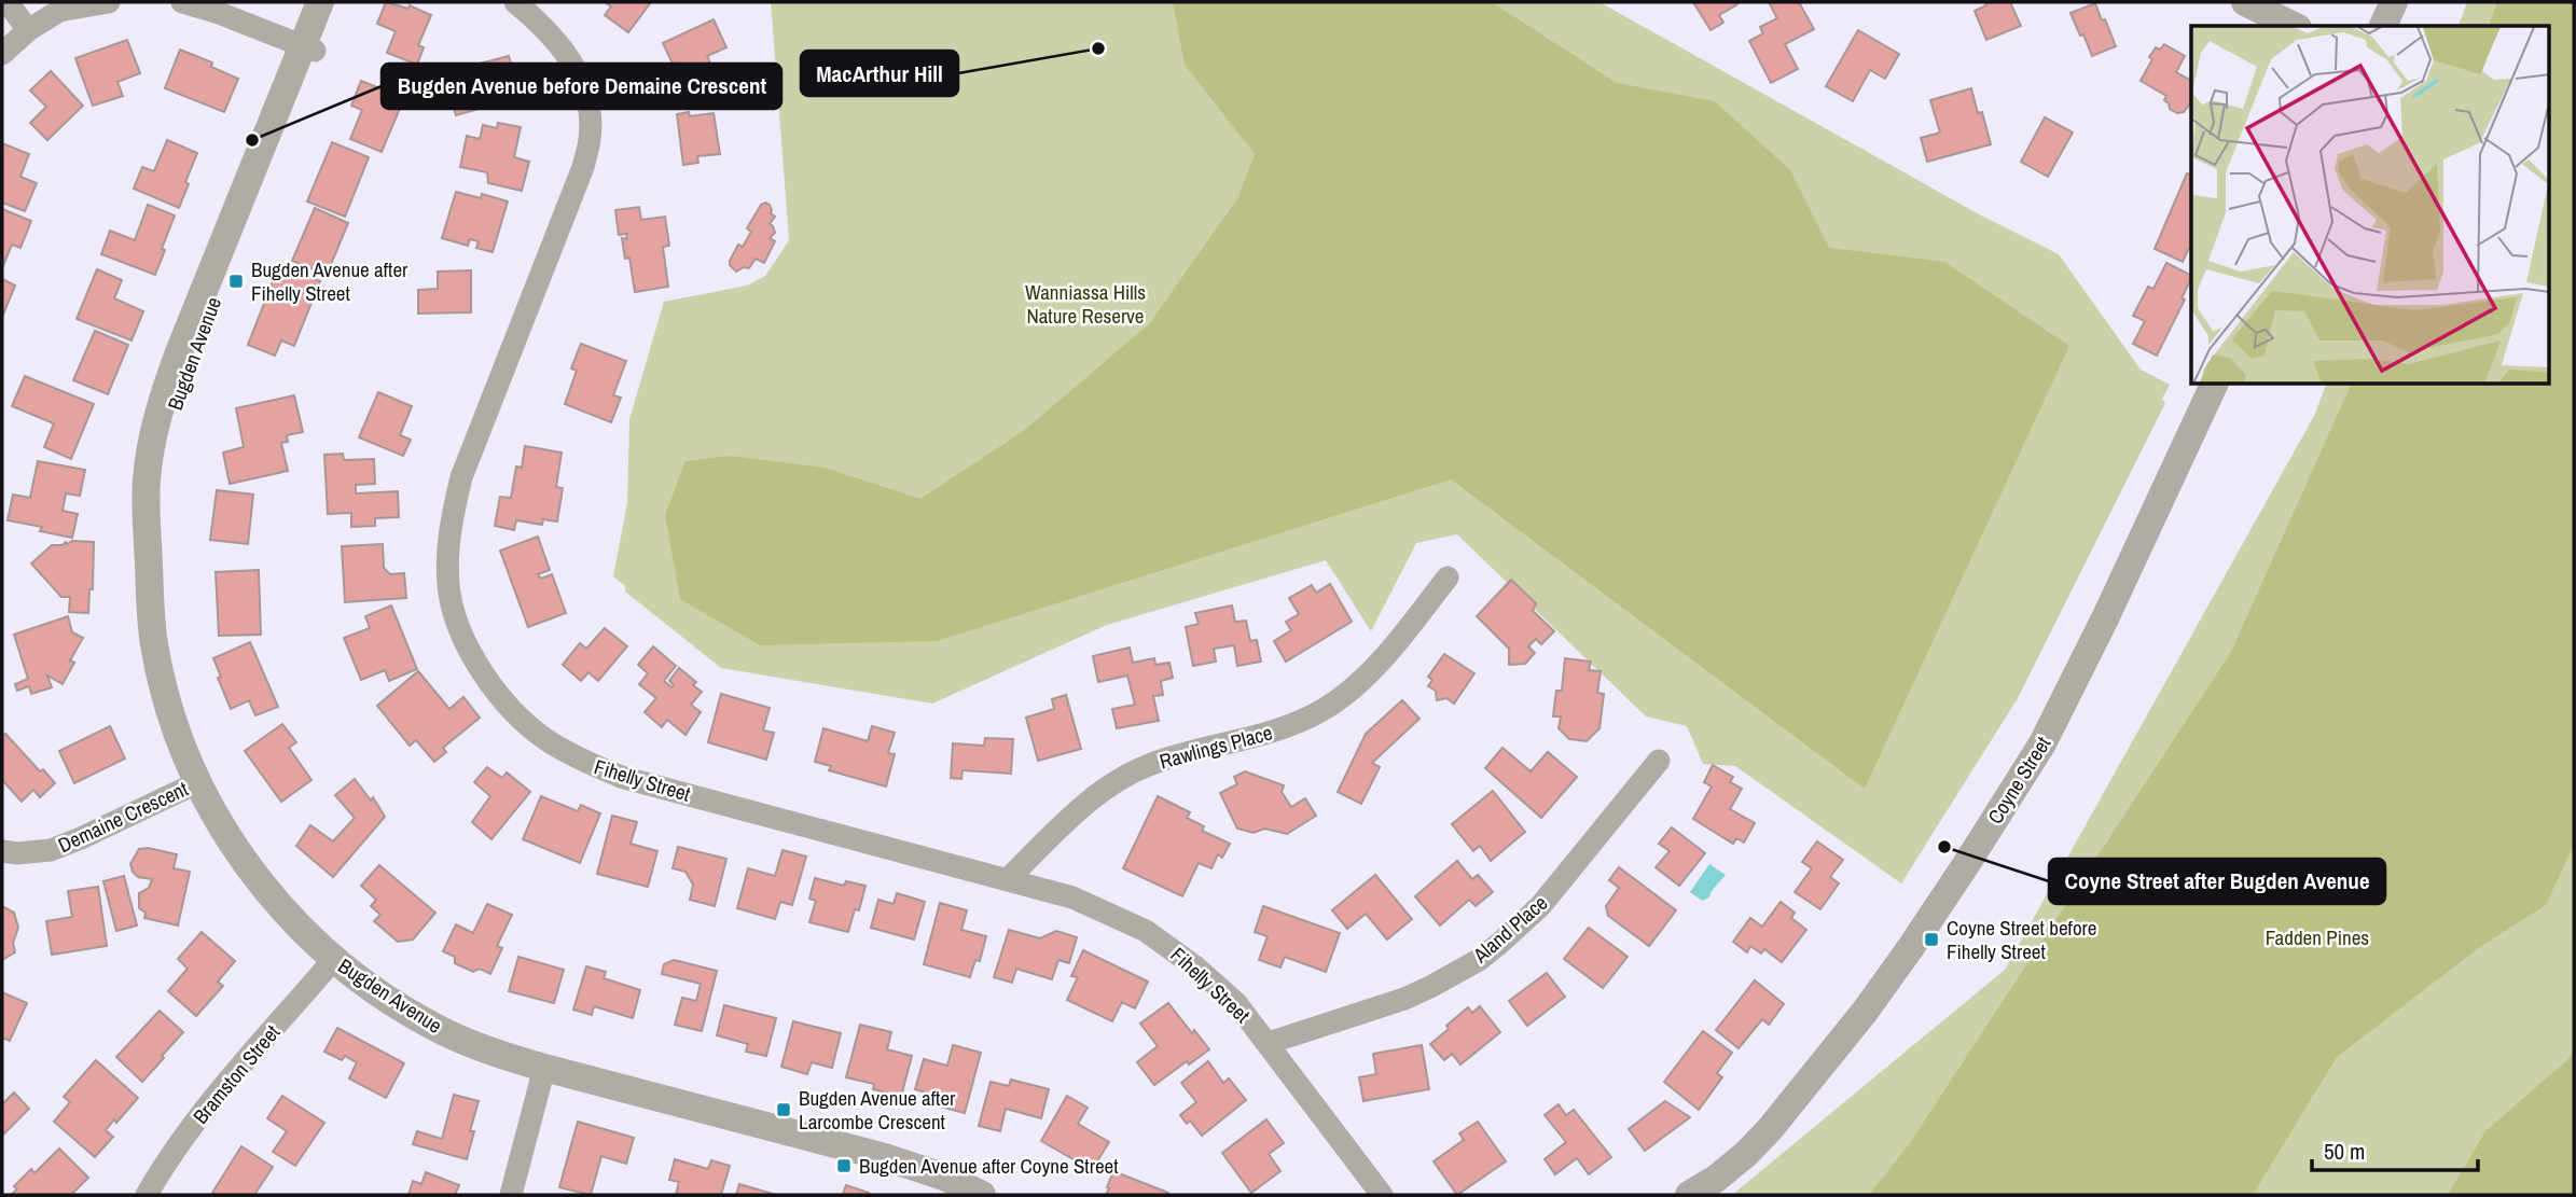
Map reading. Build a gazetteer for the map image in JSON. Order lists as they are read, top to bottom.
{
  "streets": {
    "street": [
      "Bugden Avenue",
      "Rawlings Place",
      "Fihelly Street",
      "Coyne Street",
      "Demaine Crescent",
      "Aland Place",
      "Bramston Street"
    ]
  },
  "crossings": [
    ["Bugden Avenue", "Demaine Crescent"],
    ["Bugden Avenue", "Bramston Street"],
    ["Rawlings Place", "Fihelly Street"],
    ["Fihelly Street", "Aland Place"]
  ],
  "parks": ["Wanniassa Hills Nature Reserve", "Fadden Pines"],
  "places": {
    "other": ["MacArthur Hill", "Bugden Avenue before Demaine Crescent", "Coyne Street after Bugden Avenue"],
    "transit": [
      "Bugden Avenue after Fihelly Street",
      "Coyne Street before Fihelly Street",
      "Bugden Avenue after Larcombe Crescent",
      "Bugden Avenue after Coyne Street"
    ]
  },
  "scale_bar": "50 m"
}
